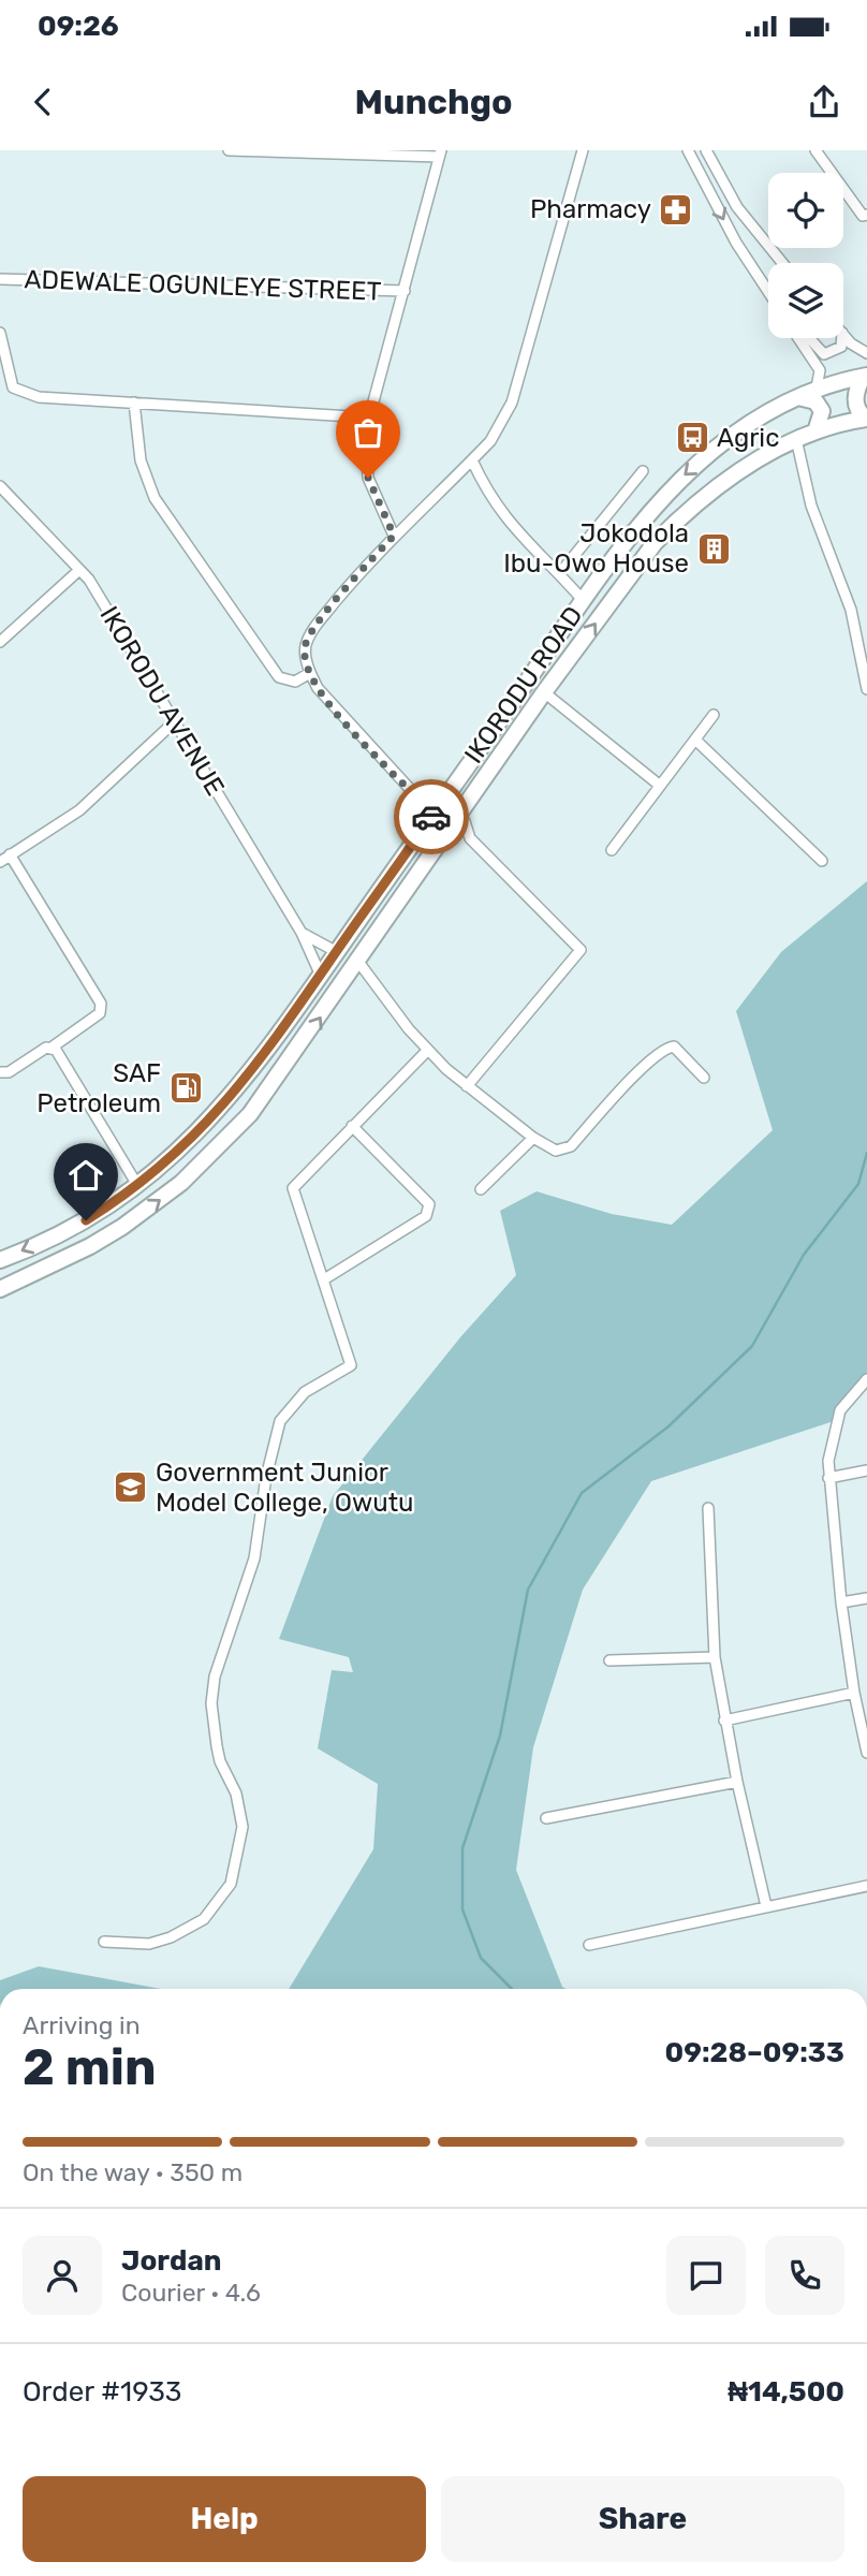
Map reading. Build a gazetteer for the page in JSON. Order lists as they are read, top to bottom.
{
  "streets": {
    "highway": ["IKORODU ROAD"],
    "street": ["ADEWALE OGUNLEYE STREET", "IKORODU AVENUE"]
  },
  "crossings": [
    ["IKORODU ROAD", "IKORODU AVENUE"]
  ],
  "places": {
    "pharmacy": ["Pharmacy"],
    "bus stop": ["Agric"],
    "building": ["Jokodola Ibu-Owo House"],
    "fuel station": ["SAF Petroleum"],
    "school or university": ["Government Junior Model College, Owutu"]
  },
  "page": {
    "status": "09:26",
    "header": "Munchgo",
    "heading": ["2 min", "Arriving in", "09:28–09:33"],
    "panel": [
      "Jordan",
      "Courier · 4.6",
      "Order #1933",
      "₦14,500"
    ],
    "bar": "On the way · 350 m",
    "buttons": ["Help", "Share"]
  }
}
